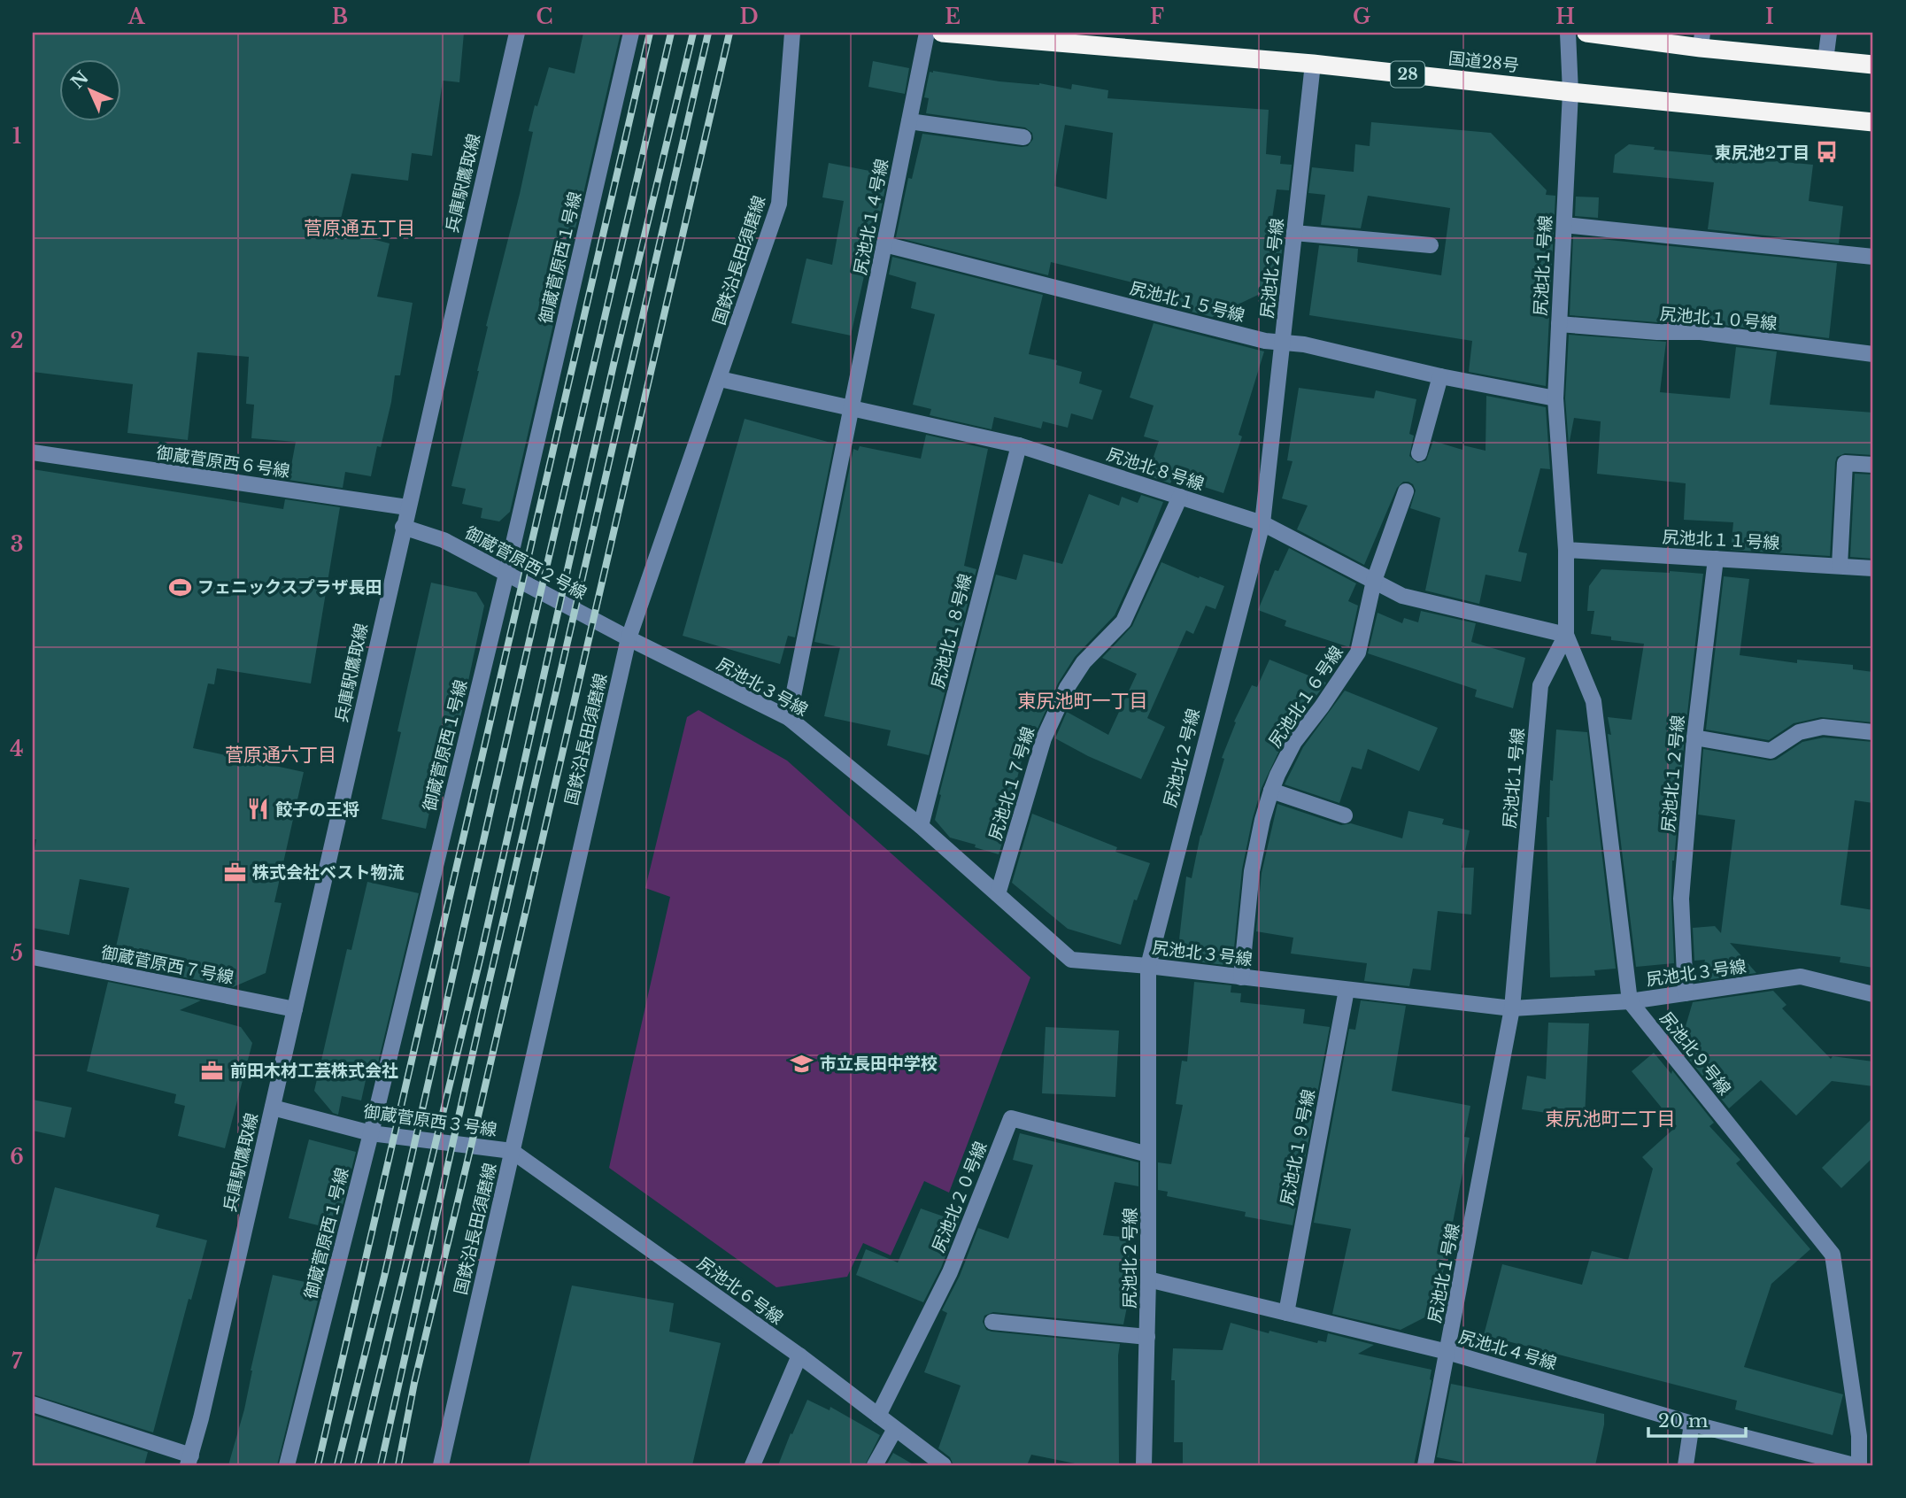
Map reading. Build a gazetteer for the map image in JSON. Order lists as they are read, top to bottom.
{
  "streets": {
    "highway": ["国道28号", "28"],
    "street": [
      "兵庫駅鷹取線",
      "尻池北１４号線",
      "御蔵菅原西１号線",
      "国鉄沿長田須磨線",
      "尻池北１号線",
      "尻池北２号線",
      "尻池北１５号線",
      "尻池北１０号線",
      "御蔵菅原西６号線",
      "尻池北８号線",
      "尻池北１１号線",
      "御蔵菅原西２号線",
      "尻池北１８号線",
      "尻池北３号線",
      "尻池北１６号線",
      "尻池北１２号線",
      "尻池北１７号線",
      "御蔵菅原西７号線",
      "尻池北９号線",
      "御蔵菅原西３号線",
      "尻池北１９号線",
      "尻池北２０号線",
      "尻池北６号線",
      "尻池北４号線"
    ]
  },
  "crossings": [
    ["国道28号", "尻池北１号線"],
    ["国道28号", "尻池北２号線"],
    ["兵庫駅鷹取線", "御蔵菅原西６号線"],
    ["兵庫駅鷹取線", "御蔵菅原西２号線"],
    ["兵庫駅鷹取線", "御蔵菅原西７号線"],
    ["兵庫駅鷹取線", "御蔵菅原西３号線"],
    ["尻池北１４号線", "尻池北１５号線"],
    ["尻池北１４号線", "尻池北８号線"],
    ["尻池北１４号線", "尻池北３号線"],
    ["御蔵菅原西１号線", "御蔵菅原西２号線"],
    ["御蔵菅原西１号線", "御蔵菅原西３号線"],
    ["国鉄沿長田須磨線", "尻池北８号線"],
    ["国鉄沿長田須磨線", "御蔵菅原西２号線"],
    ["国鉄沿長田須磨線", "尻池北３号線"],
    ["国鉄沿長田須磨線", "御蔵菅原西３号線"],
    ["国鉄沿長田須磨線", "尻池北６号線"],
    ["尻池北１号線", "尻池北１５号線"],
    ["尻池北１号線", "尻池北１０号線"],
    ["尻池北１号線", "尻池北８号線"],
    ["尻池北１号線", "尻池北１１号線"],
    ["尻池北１号線", "尻池北３号線"],
    ["尻池北１号線", "尻池北４号線"],
    ["尻池北２号線", "尻池北１５号線"],
    ["尻池北２号線", "尻池北８号線"],
    ["尻池北２号線", "尻池北３号線"],
    ["尻池北２号線", "尻池北２０号線"],
    ["尻池北２号線", "尻池北４号線"],
    ["尻池北８号線", "尻池北１８号線"],
    ["尻池北８号線", "尻池北１６号線"],
    ["尻池北８号線", "尻池北１７号線"],
    ["尻池北１１号線", "尻池北１２号線"],
    ["御蔵菅原西２号線", "尻池北３号線"],
    ["尻池北１８号線", "尻池北３号線"],
    ["尻池北３号線", "尻池北１６号線"],
    ["尻池北３号線", "尻池北１２号線"],
    ["尻池北３号線", "尻池北１７号線"],
    ["尻池北３号線", "尻池北９号線"],
    ["尻池北３号線", "尻池北１９号線"],
    ["御蔵菅原西３号線", "尻池北６号線"],
    ["尻池北１９号線", "尻池北４号線"],
    ["尻池北２０号線", "尻池北６号線"]
  ],
  "districts": [
    "菅原通五丁目",
    "東尻池町一丁目",
    "菅原通六丁目",
    "東尻池町二丁目"
  ],
  "places": {
    "bus stop": ["東尻池2丁目"],
    "sports": ["フェニックスプラザ長田"],
    "restaurant": ["餃子の王将"],
    "office": ["株式会社ベスト物流", "前田木材工芸株式会社"],
    "school or university": ["市立長田中学校"]
  },
  "scale_bar": "20 m",
  "north": "top left",
  "grid": {
    "columns": [
      "A",
      "B",
      "C",
      "D",
      "E",
      "F",
      "G",
      "H",
      "I"
    ],
    "rows": [
      "1",
      "2",
      "3",
      "4",
      "5",
      "6",
      "7"
    ]
  }
}
